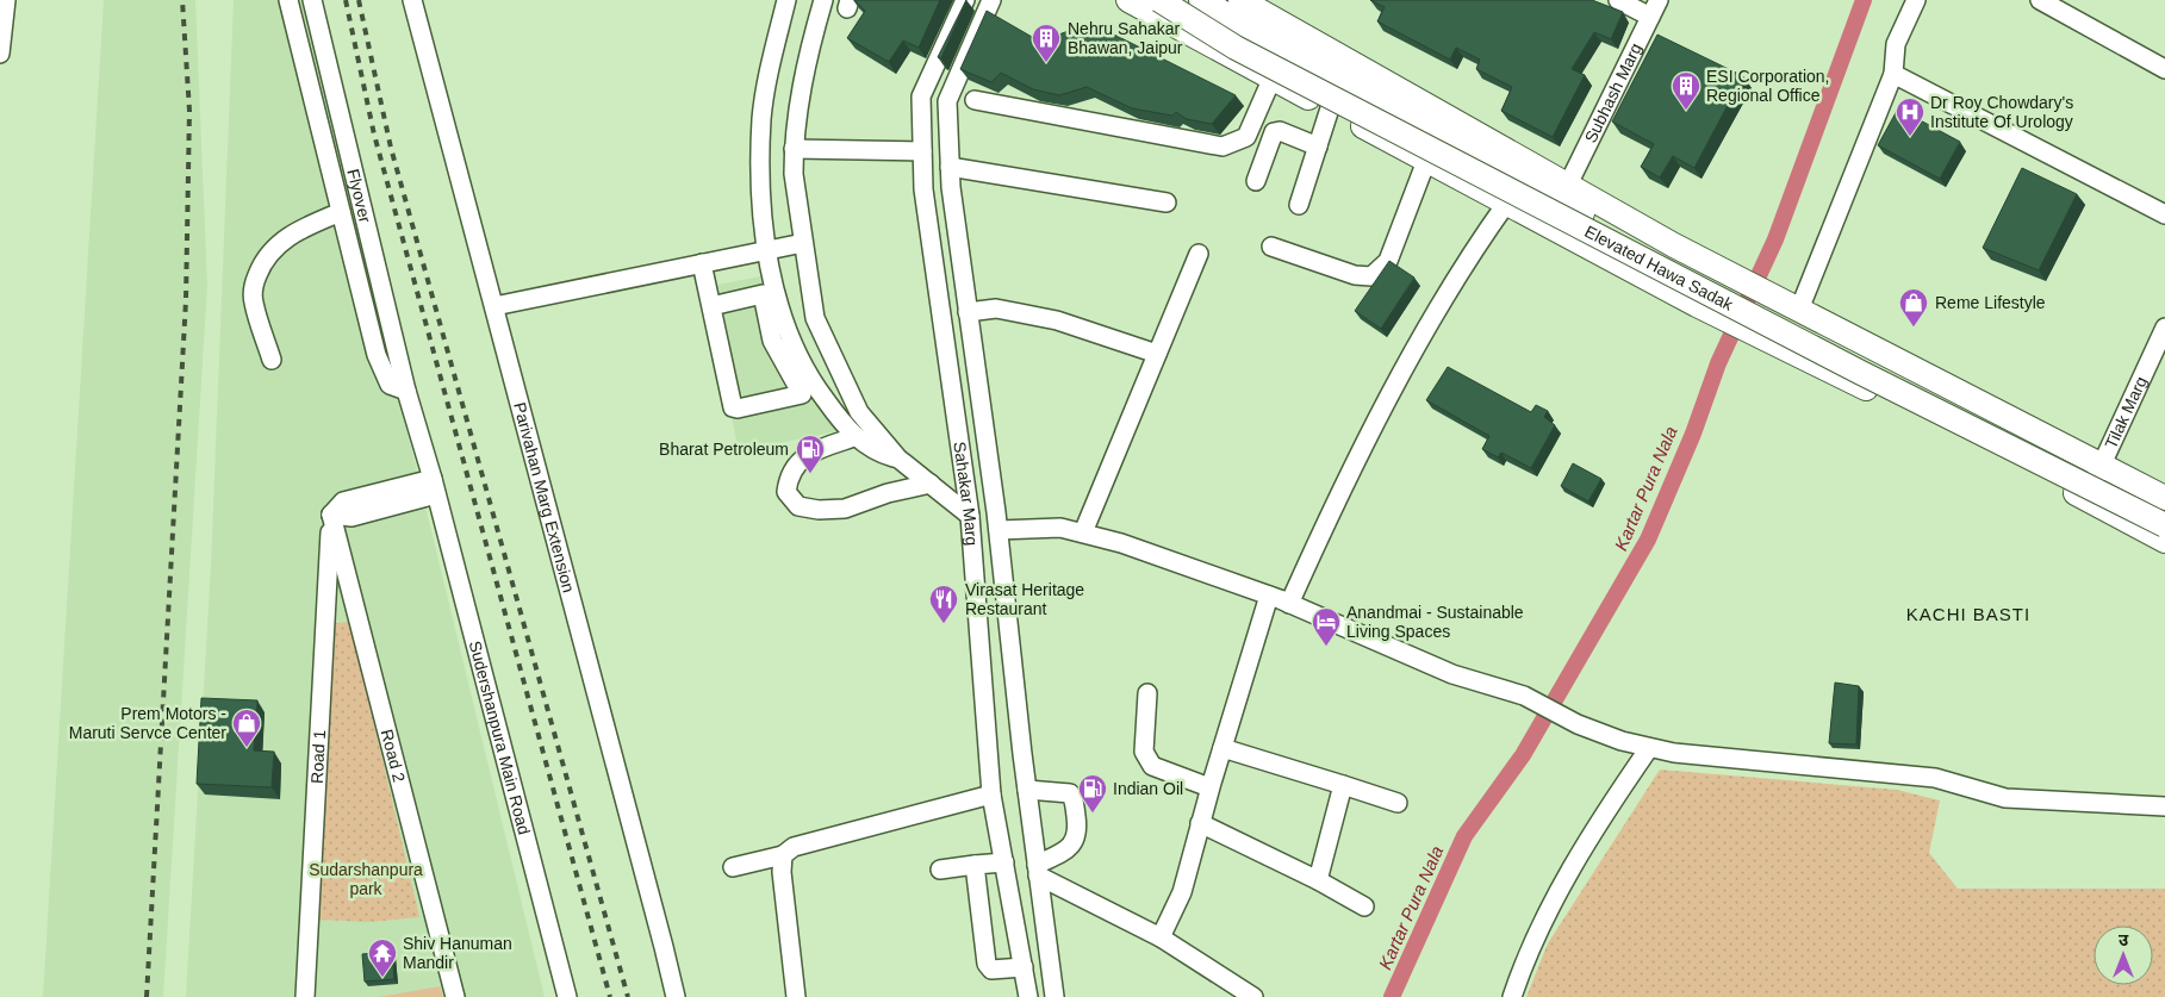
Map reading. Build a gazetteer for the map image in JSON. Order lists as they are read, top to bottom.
{
  "streets": {
    "main road": ["Elevated Hawa Sadak"],
    "street": [
      "Subhash Marg",
      "Flyover",
      "Tilak Marg",
      "Sahakar Marg",
      "Parivahan Marg Extension",
      "Sudershanpura Main Road",
      "Road 1",
      "Road 2"
    ]
  },
  "crossings": [
    ["Flyover", "Sudershanpura Main Road"],
    ["Road 1", "Road 2"]
  ],
  "districts": ["KACHI BASTI"],
  "water": ["Kartar Pura Nala"],
  "parks": ["Sudarshanpura park"],
  "places": {
    "building": ["Nehru Sahakar Bhawan, Jaipur", "ESI Corporation, Regional Office"],
    "hospital": ["Dr Roy Chowdary's Institute Of Urology"],
    "shop": ["Reme Lifestyle", "Prem Motors - Maruti Servce Center"],
    "fuel station": ["Bharat Petroleum", "Indian Oil"],
    "restaurant": ["Virasat Heritage Restaurant"],
    "hotel": ["Anandmai - Sustainable Living Spaces"],
    "temple": ["Shiv Hanuman Mandir"]
  },
  "north": "top"
}
